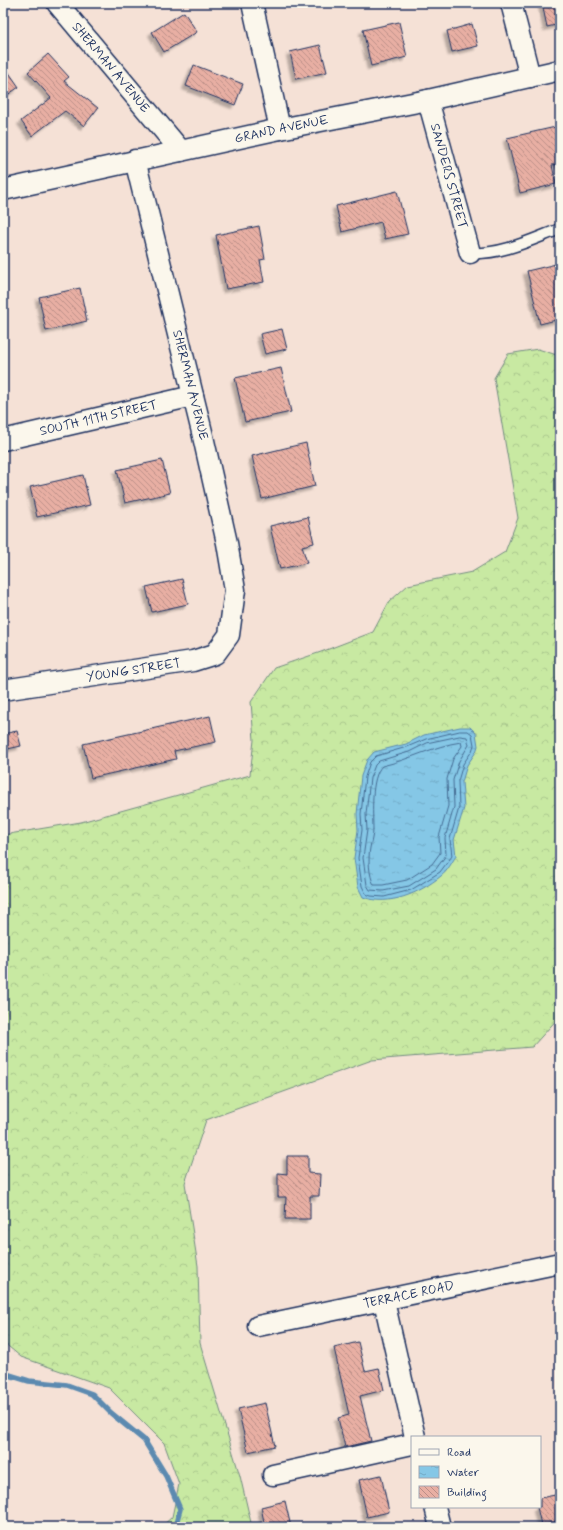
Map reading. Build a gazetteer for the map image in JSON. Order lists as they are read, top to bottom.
{
  "streets": {
    "street": [
      "SHERMAN AVENUE",
      "GRAND AVENUE",
      "SANDERS STREET",
      "SOUTH 11TH STREET",
      "YOUNG STREET",
      "TERRACE ROAD"
    ]
  },
  "crossings": [
    ["SHERMAN AVENUE", "GRAND AVENUE"],
    ["SHERMAN AVENUE", "SOUTH 11TH STREET"],
    ["SHERMAN AVENUE", "YOUNG STREET"],
    ["GRAND AVENUE", "SANDERS STREET"]
  ],
  "legend": ["Road", "Water", "Building"]
}
